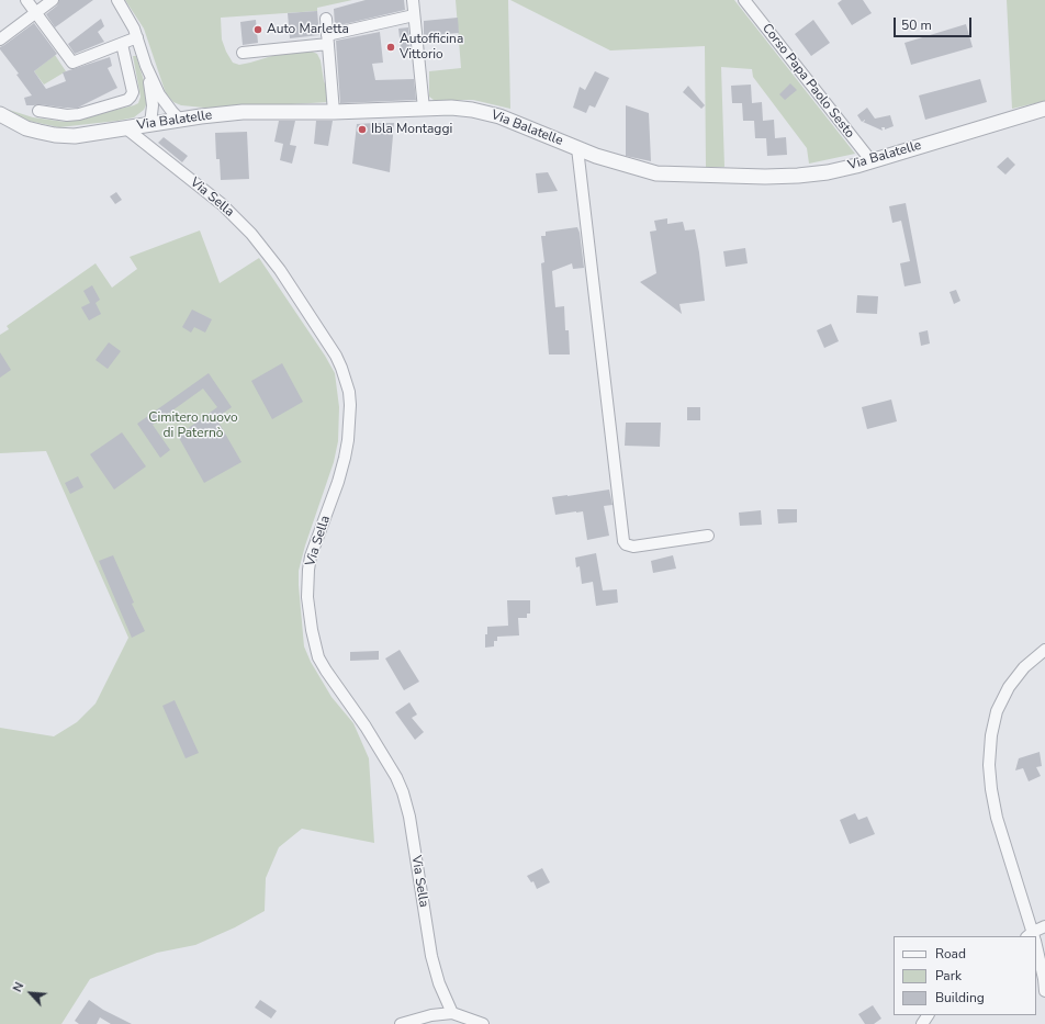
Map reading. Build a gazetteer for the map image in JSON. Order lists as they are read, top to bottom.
{
  "streets": {
    "street": ["Corso Papa Paolo Sesto", "Via Balatelle", "Via Sella"]
  },
  "crossings": [
    ["Corso Papa Paolo Sesto", "Via Balatelle"],
    ["Via Balatelle", "Via Sella"]
  ],
  "parks": ["Cimitero nuovo di Paternò"],
  "places": ["Auto Marletta", "Autofficina Vittorio", "Ibla Montaggi"],
  "legend": ["Road", "Park", "Building"],
  "scale_bar": "50 m",
  "north": "top left"
}
